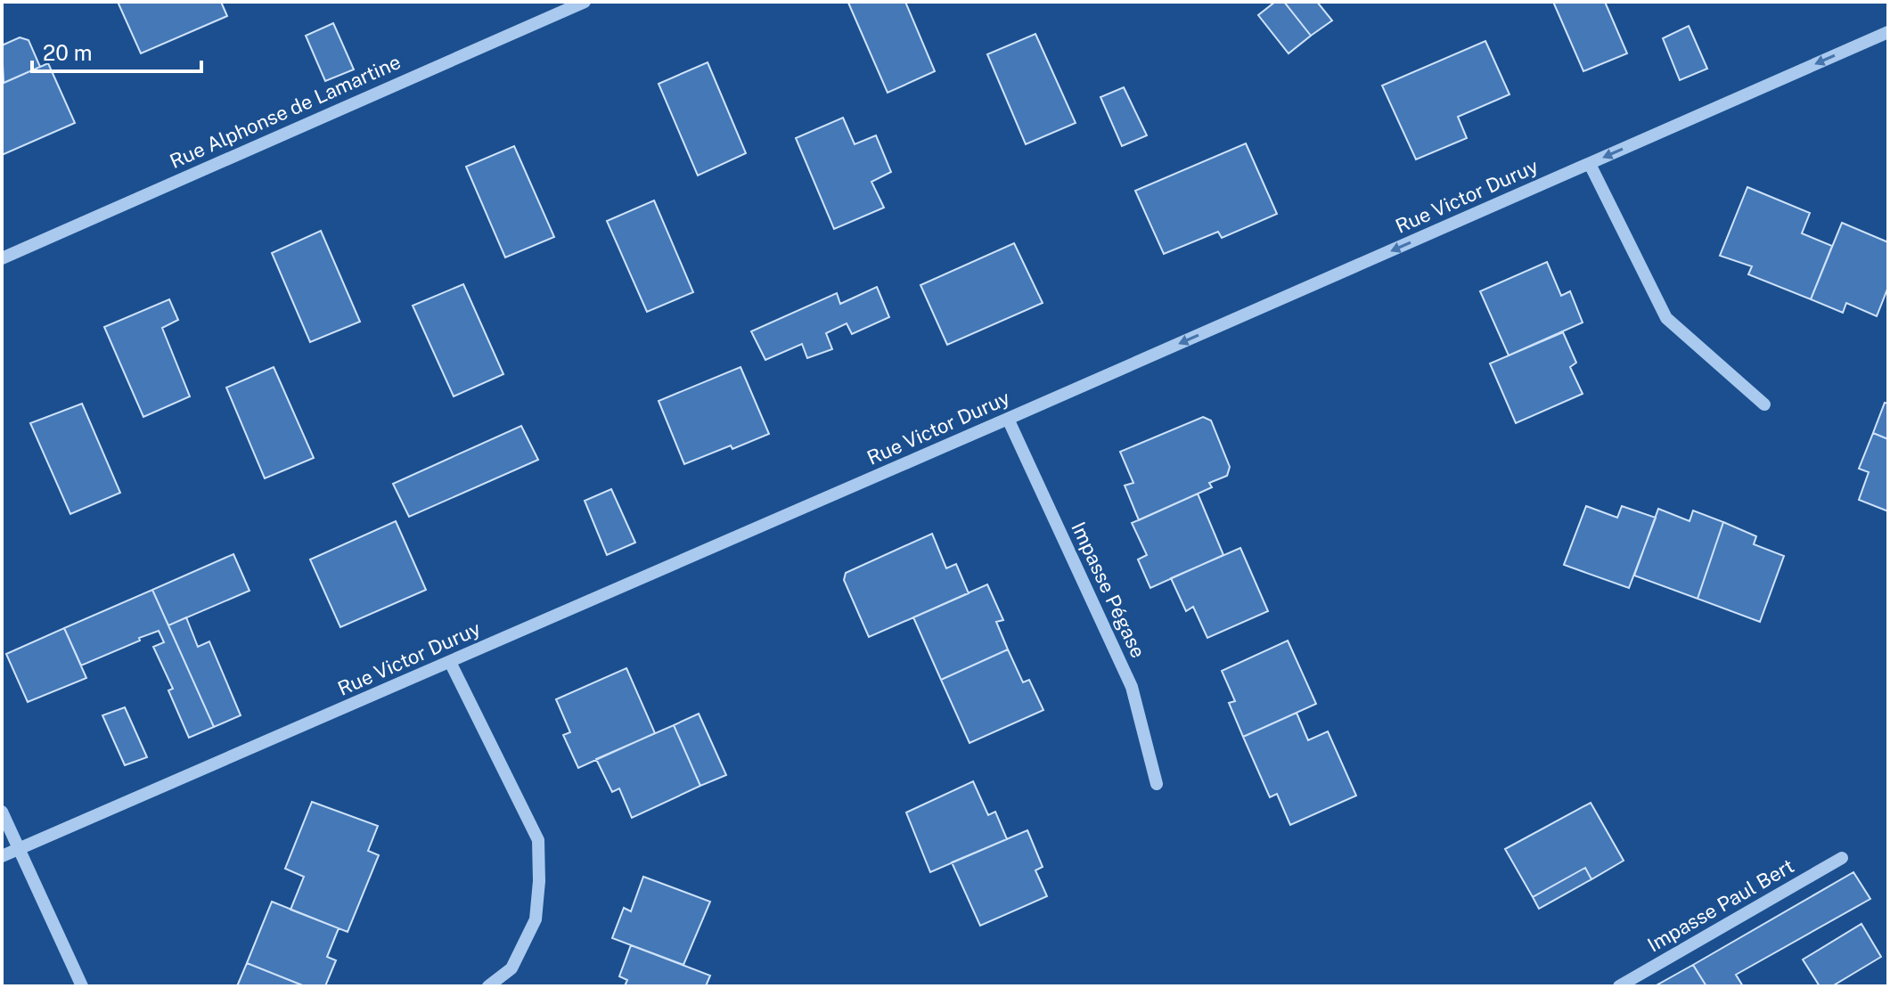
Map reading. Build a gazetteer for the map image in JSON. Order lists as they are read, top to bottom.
{
  "streets": {
    "street": [
      "Rue Alphonse de Lamartine",
      "Rue Victor Duruy",
      "Impasse Pégase",
      "Impasse Paul Bert"
    ]
  },
  "crossings": [
    ["Rue Victor Duruy", "Impasse Pégase"]
  ],
  "one_way": ["Rue Victor Duruy"],
  "scale_bar": "20 m"
}
